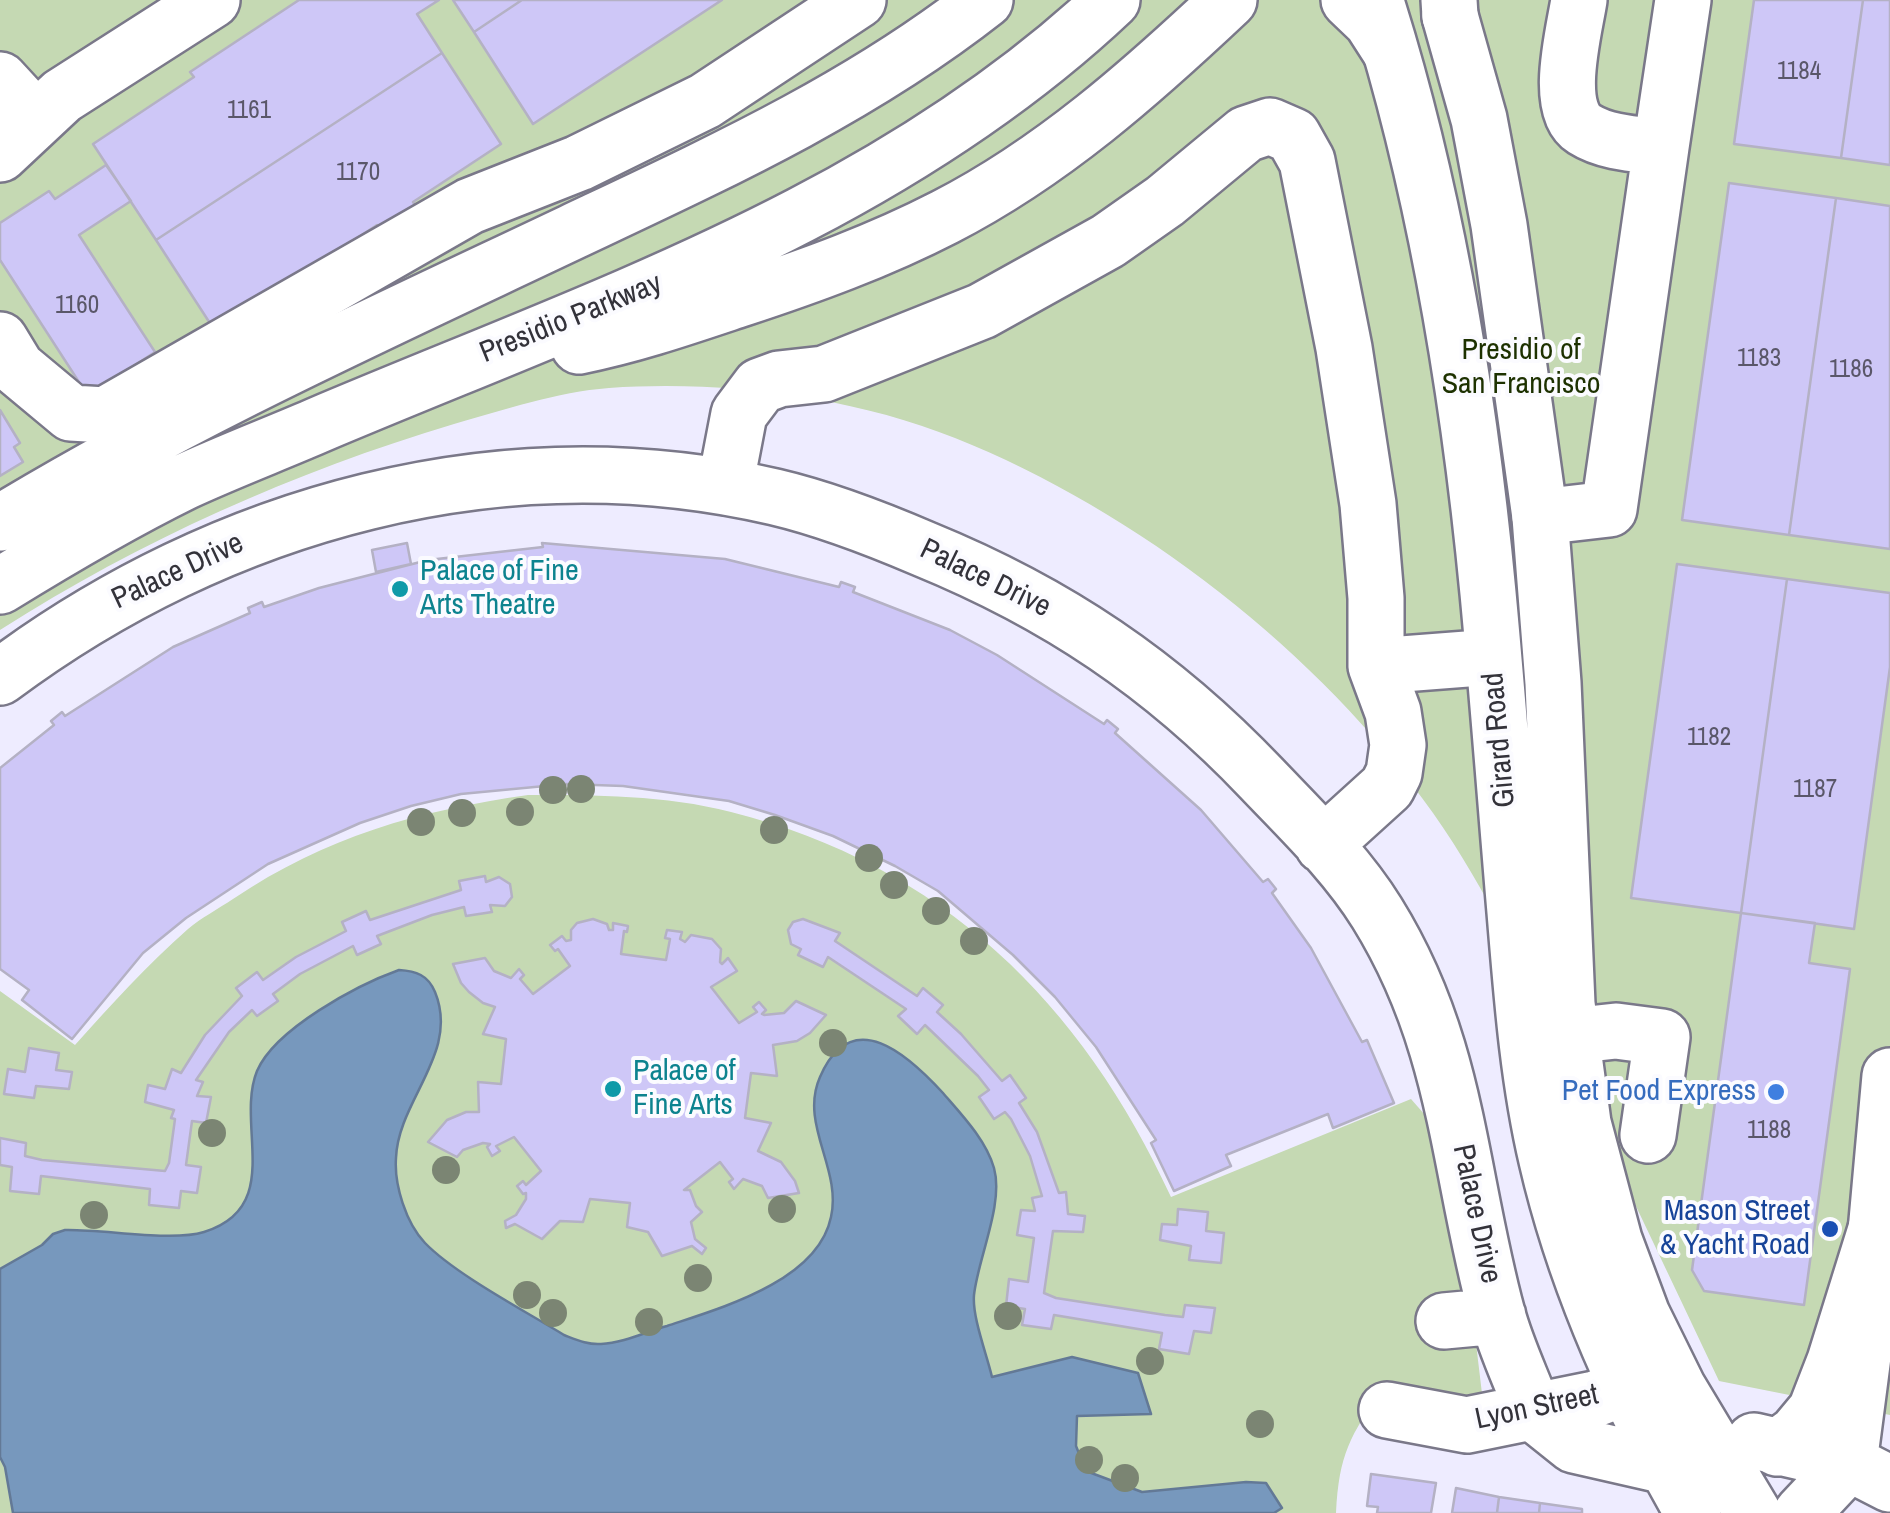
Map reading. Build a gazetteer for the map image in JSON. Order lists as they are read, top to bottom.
{
  "streets": {
    "main road": [
      "Presidio Parkway",
      "Palace Drive",
      "Girard Road",
      "Lyon Street"
    ]
  },
  "crossings": [
    ["Palace Drive", "Lyon Street"],
    ["Girard Road", "Lyon Street"]
  ],
  "parks": ["Presidio of San Francisco"],
  "places": [
    "Palace of Fine Arts Theatre",
    "Palace of Fine Arts",
    "Pet Food Express",
    "Mason Street & Yacht Road"
  ],
  "house_numbers": [
    "1184",
    "1161",
    "1170",
    "1160",
    "1183",
    "1186",
    "1182",
    "1187",
    "1188"
  ]
}
